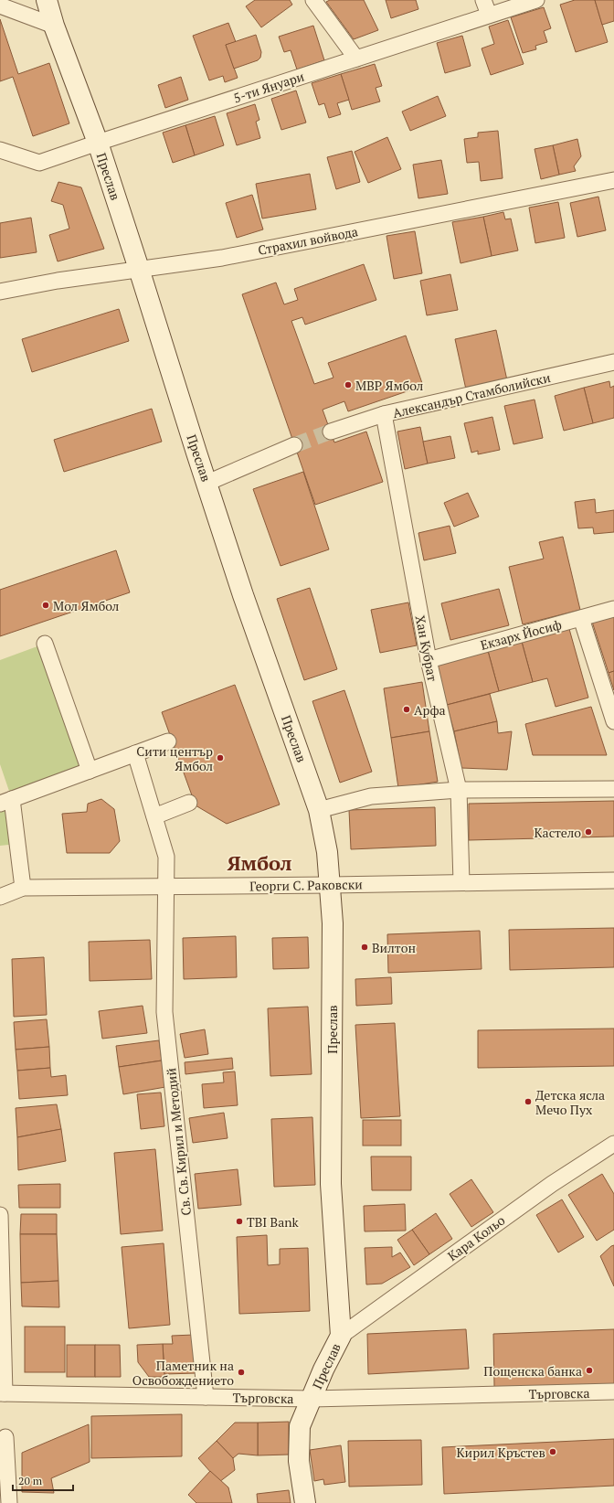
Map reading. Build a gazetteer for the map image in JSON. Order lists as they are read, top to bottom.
{
  "streets": {
    "street": [
      "5-ти Януари",
      "Преслав",
      "Страхил войвода",
      "Александър Стамболийски",
      "Екзарх Йосиф",
      "Хан Кубрат",
      "Георги С. Раковски",
      "Св. Св. Кирил и Методий",
      "Кара Кольо",
      "Търговска"
    ]
  },
  "crossings": [
    ["5-ти Януари", "Преслав"],
    ["Преслав", "Страхил войвода"],
    ["Преслав", "Георги С. Раковски"],
    ["Преслав", "Кара Кольо"],
    ["Преслав", "Търговска"],
    ["Александър Стамболийски", "Хан Кубрат"],
    ["Екзарх Йосиф", "Хан Кубрат"],
    ["Хан Кубрат", "Георги С. Раковски"],
    ["Георги С. Раковски", "Св. Св. Кирил и Методий"],
    ["Св. Св. Кирил и Методий", "Търговска"]
  ],
  "districts": ["Ямбол"],
  "places": [
    "МВР Ямбол",
    "Мол Ямбол",
    "Арфа",
    "Сити център Ямбол",
    "Кастело",
    "Вилтон",
    "Детска ясла Мечо Пух",
    "TBI Bank",
    "Пощенска банка",
    "Паметник на Освобождението",
    "Кирил Кръстев"
  ],
  "scale_bar": "20 m"
}
